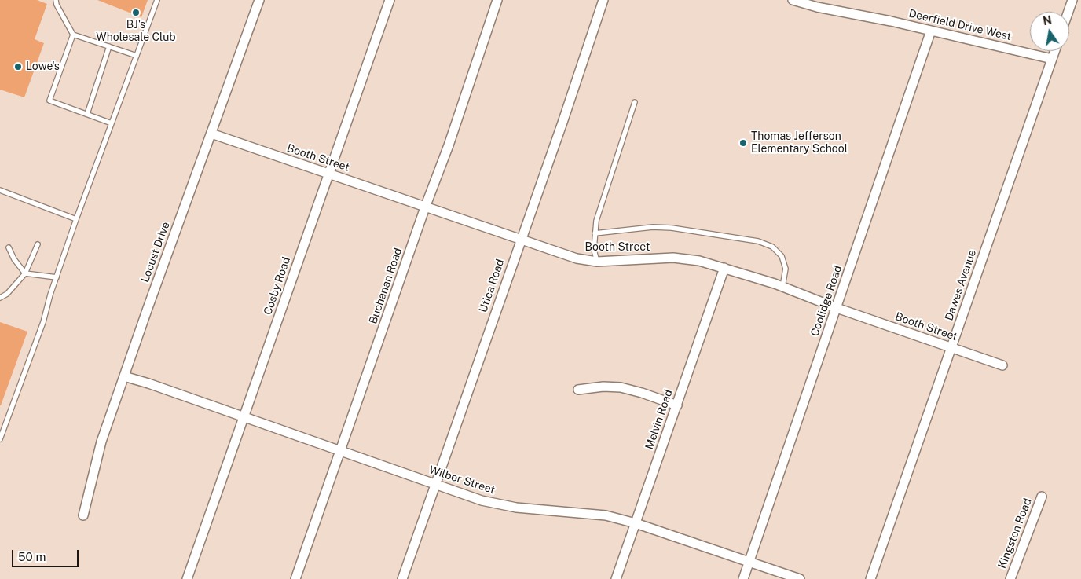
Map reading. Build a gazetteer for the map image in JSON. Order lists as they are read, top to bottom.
{
  "streets": {
    "street": [
      "Deerfield Drive West",
      "Booth Street",
      "Locust Drive",
      "Dawes Avenue",
      "Cosby Road",
      "Buchanan Road",
      "Utica Road",
      "Coolidge Road",
      "Melvin Road",
      "Wilber Street",
      "Kingston Road"
    ]
  },
  "crossings": [
    ["Deerfield Drive West", "Dawes Avenue"],
    ["Deerfield Drive West", "Coolidge Road"],
    ["Booth Street", "Locust Drive"],
    ["Booth Street", "Dawes Avenue"],
    ["Booth Street", "Cosby Road"],
    ["Booth Street", "Buchanan Road"],
    ["Booth Street", "Utica Road"],
    ["Booth Street", "Coolidge Road"],
    ["Booth Street", "Melvin Road"],
    ["Locust Drive", "Wilber Street"],
    ["Cosby Road", "Wilber Street"],
    ["Buchanan Road", "Wilber Street"],
    ["Utica Road", "Wilber Street"],
    ["Coolidge Road", "Wilber Street"],
    ["Melvin Road", "Wilber Street"]
  ],
  "places": ["BJ's Wholesale Club", "Lowe's", "Thomas Jefferson Elementary School"],
  "scale_bar": "50 m",
  "north": "top"
}
